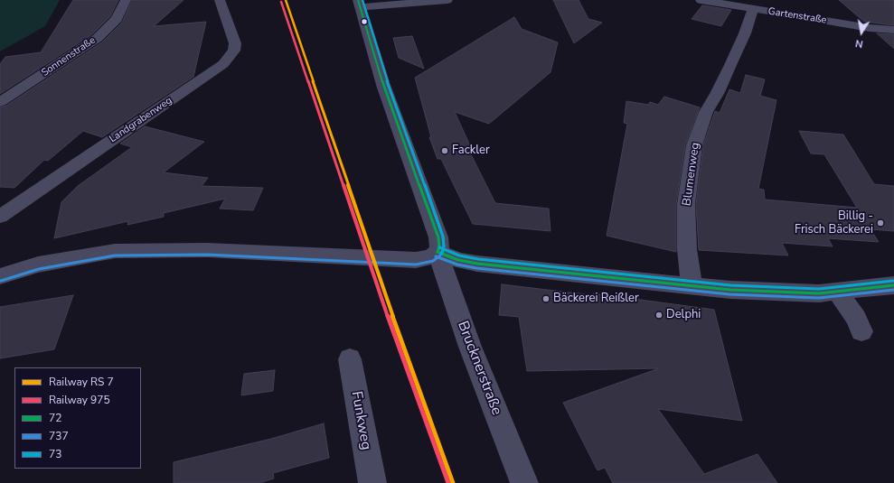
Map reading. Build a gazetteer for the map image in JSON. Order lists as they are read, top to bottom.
{
  "streets": {
    "street": [
      "Gartenstraße",
      "Sonnenstraße",
      "Landgrabenweg",
      "Blumenweg",
      "Brucknerstraße",
      "Funkweg"
    ]
  },
  "crossings": [
    ["Gartenstraße", "Blumenweg"]
  ],
  "places": [
    "Fackler",
    "Billig - Frisch Bäckerei",
    "Bäckerei Reißler",
    "Delphi"
  ],
  "lines": [
    "transit line 72",
    "transit line 737",
    "transit line 73",
    "rail line 975"
  ],
  "legend": [
    "Railway RS 7",
    "Railway 975",
    "72",
    "737",
    "73"
  ],
  "north": "bottom"
}
